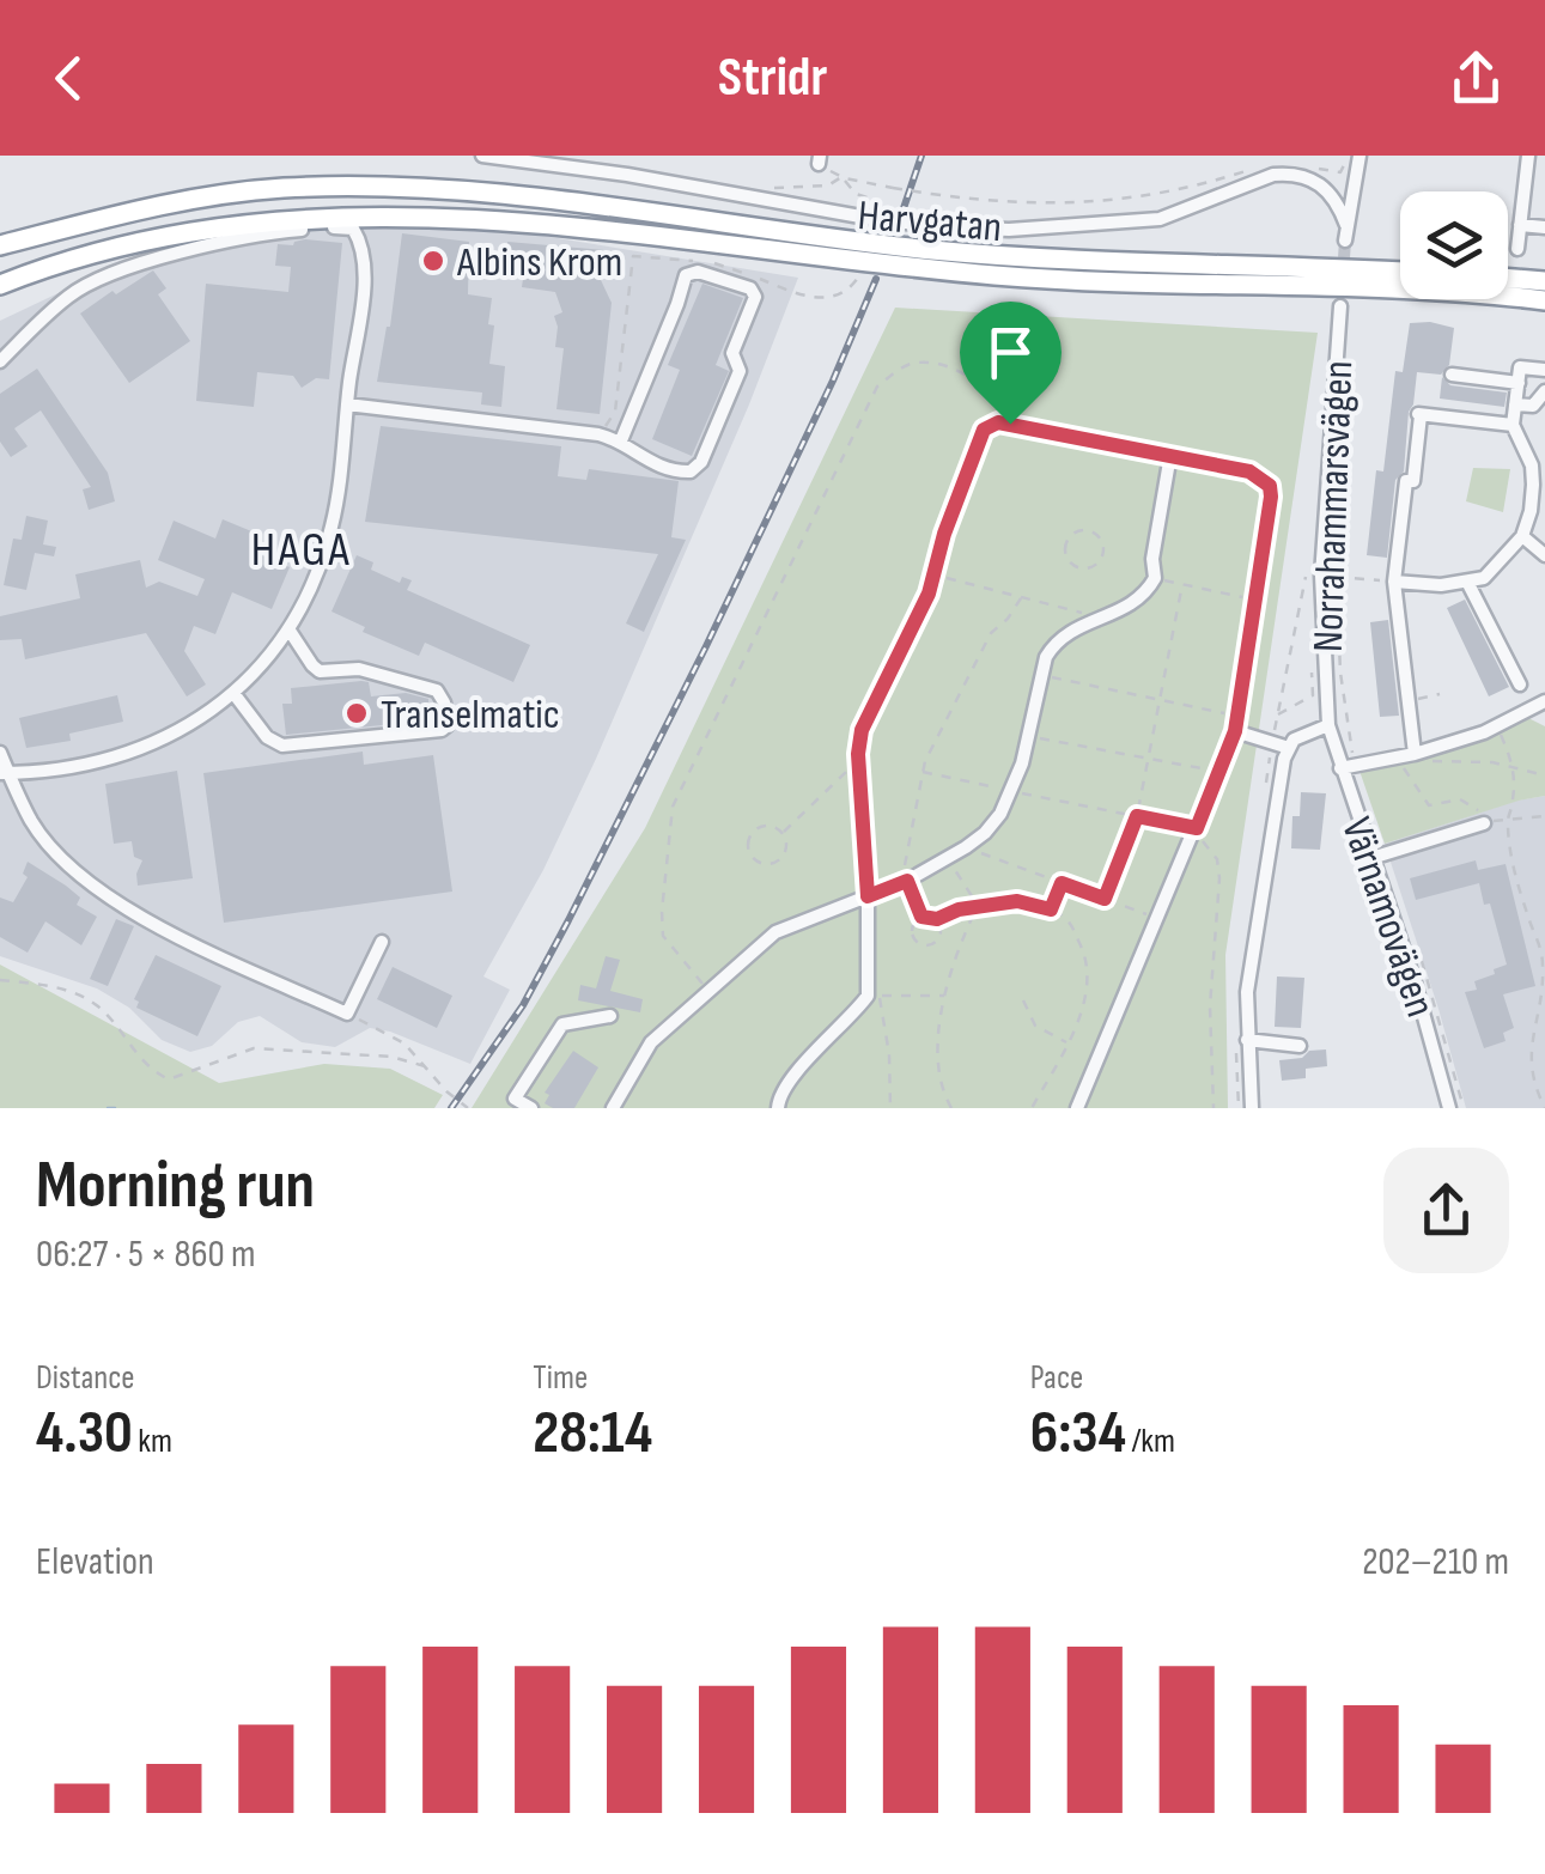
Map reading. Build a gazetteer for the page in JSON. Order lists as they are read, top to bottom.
{
  "streets": {
    "street": ["Harvgatan", "Norrahammarsvägen", "Värnamovägen"]
  },
  "crossings": [
    ["Norrahammarsvägen", "Värnamovägen"]
  ],
  "districts": ["HAGA"],
  "places": ["Albins Krom", "Transelmatic"],
  "page": {
    "header": "Stridr",
    "heading": ["Morning run", "06:27 · 5 × 860 m"],
    "stats": [
      ["Distance", "4.30 km"],
      ["Time", "28:14"],
      ["Pace", "6:34 /km"]
    ],
    "chart": ["Elevation", "202–210 m"]
  }
}
